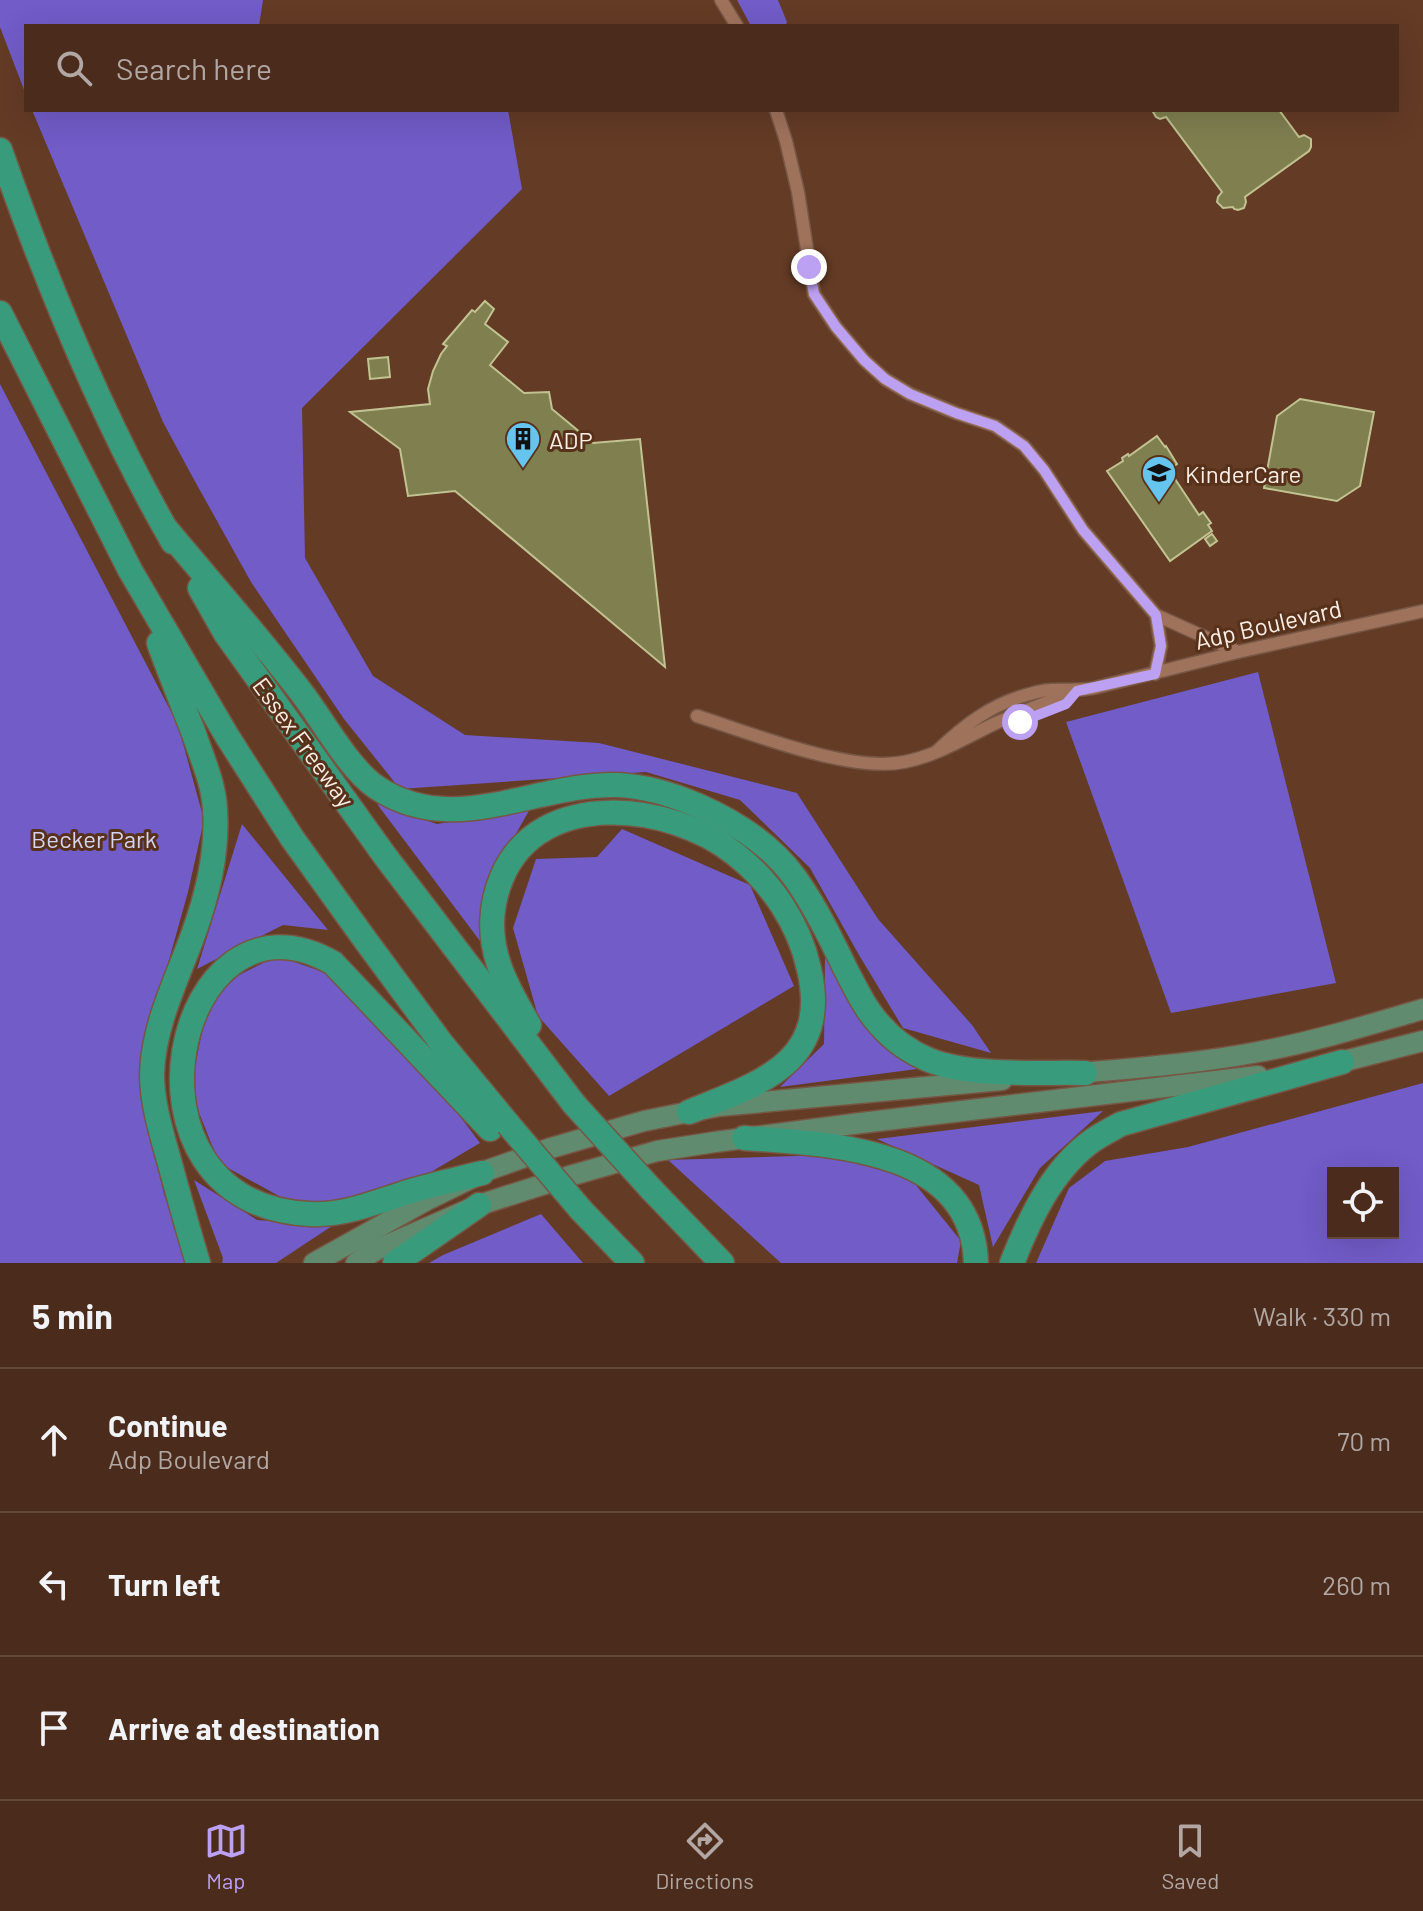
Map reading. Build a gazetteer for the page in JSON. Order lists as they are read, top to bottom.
{
  "streets": {
    "highway": ["Essex Freeway"],
    "street": ["Adp Boulevard"]
  },
  "parks": ["Becker Park"],
  "places": {
    "building": ["ADP"],
    "school or university": ["KinderCare"]
  },
  "page": {
    "search": "Search here",
    "heading": ["5 min", "Walk · 330 m"],
    "list": [
      ["Continue", "Adp Boulevard", "70 m"],
      ["Turn left", "260 m"],
      "Arrive at destination"
    ],
    "nav": ["Map", "Directions", "Saved"]
  }
}
